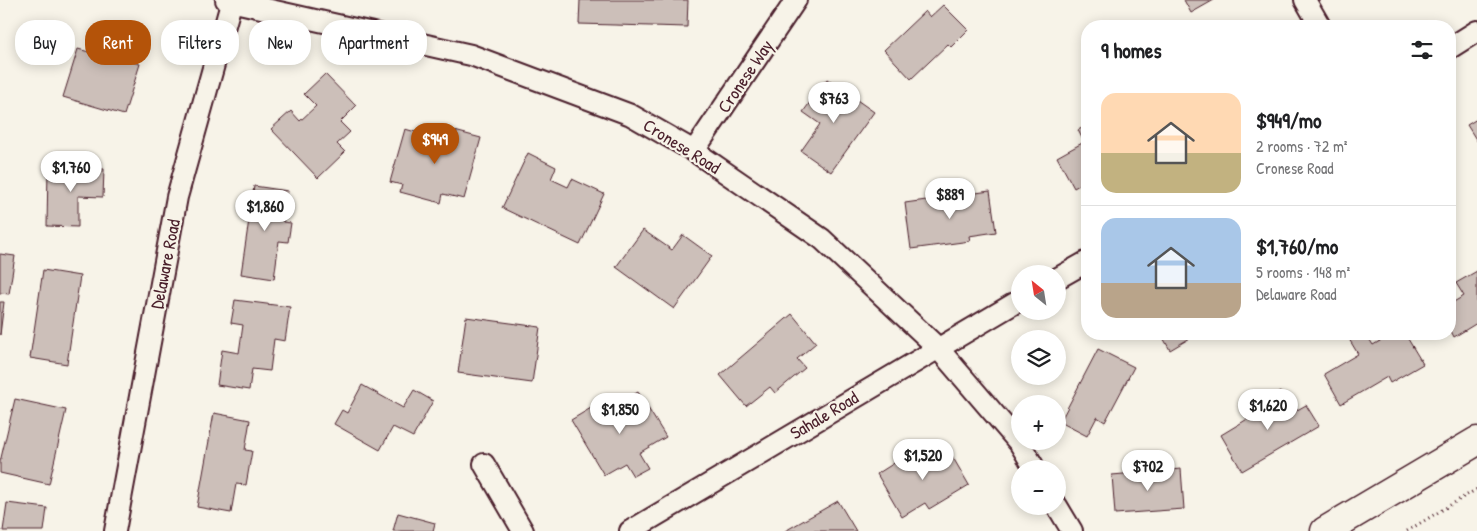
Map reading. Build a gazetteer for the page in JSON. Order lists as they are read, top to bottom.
{
  "streets": {
    "street": [
      "Cronese Way",
      "Cronese Road",
      "Delaware Road",
      "Sahale Road"
    ]
  },
  "crossings": [
    ["Cronese Way", "Cronese Road"],
    ["Cronese Road", "Delaware Road"],
    ["Cronese Road", "Sahale Road"]
  ],
  "north": "top left",
  "page": {
    "chip": [
      "Buy",
      "Rent",
      "Filters",
      "New",
      "Apartment"
    ],
    "heading": "9 homes",
    "list": [
      {
        "name": "$949/mo",
        "note": "2 rooms · 72 m² · Cronese Road"
      },
      {
        "name": "$1,760/mo",
        "note": "5 rooms · 148 m² · Delaware Road"
      }
    ],
    "price": [
      "$763",
      "$949",
      "$1,760",
      "$889",
      "$1,860",
      "$1,620",
      "$1,850",
      "$1,520",
      "$702"
    ],
    "map_buttons": ["+", "−"]
  }
}
